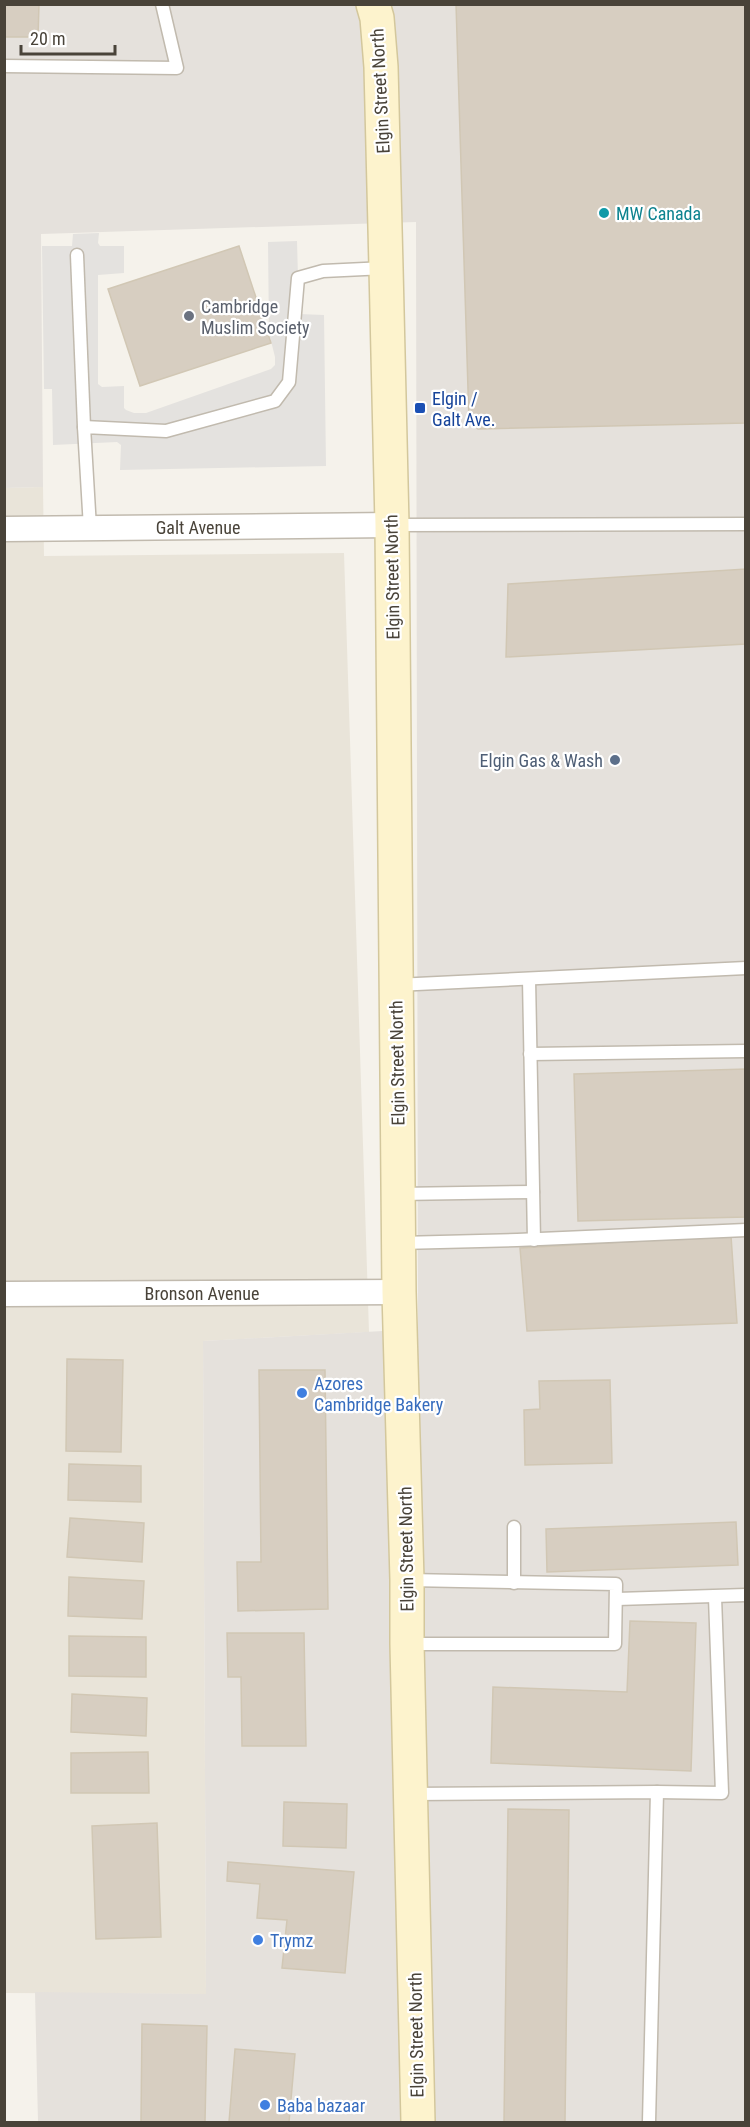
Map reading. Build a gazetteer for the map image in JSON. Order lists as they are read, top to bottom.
{
  "streets": {
    "street": ["Elgin Street North", "Galt Avenue", "Bronson Avenue"]
  },
  "crossings": [
    ["Elgin Street North", "Galt Avenue"],
    ["Elgin Street North", "Bronson Avenue"]
  ],
  "places": {
    "other": [
      "MW Canada",
      "Cambridge Muslim Society",
      "Elgin Gas & Wash",
      "Azores Cambridge Bakery",
      "Trymz",
      "Baba bazaar"
    ],
    "transit": ["Elgin / Galt Ave."]
  },
  "scale_bar": "20 m"
}
